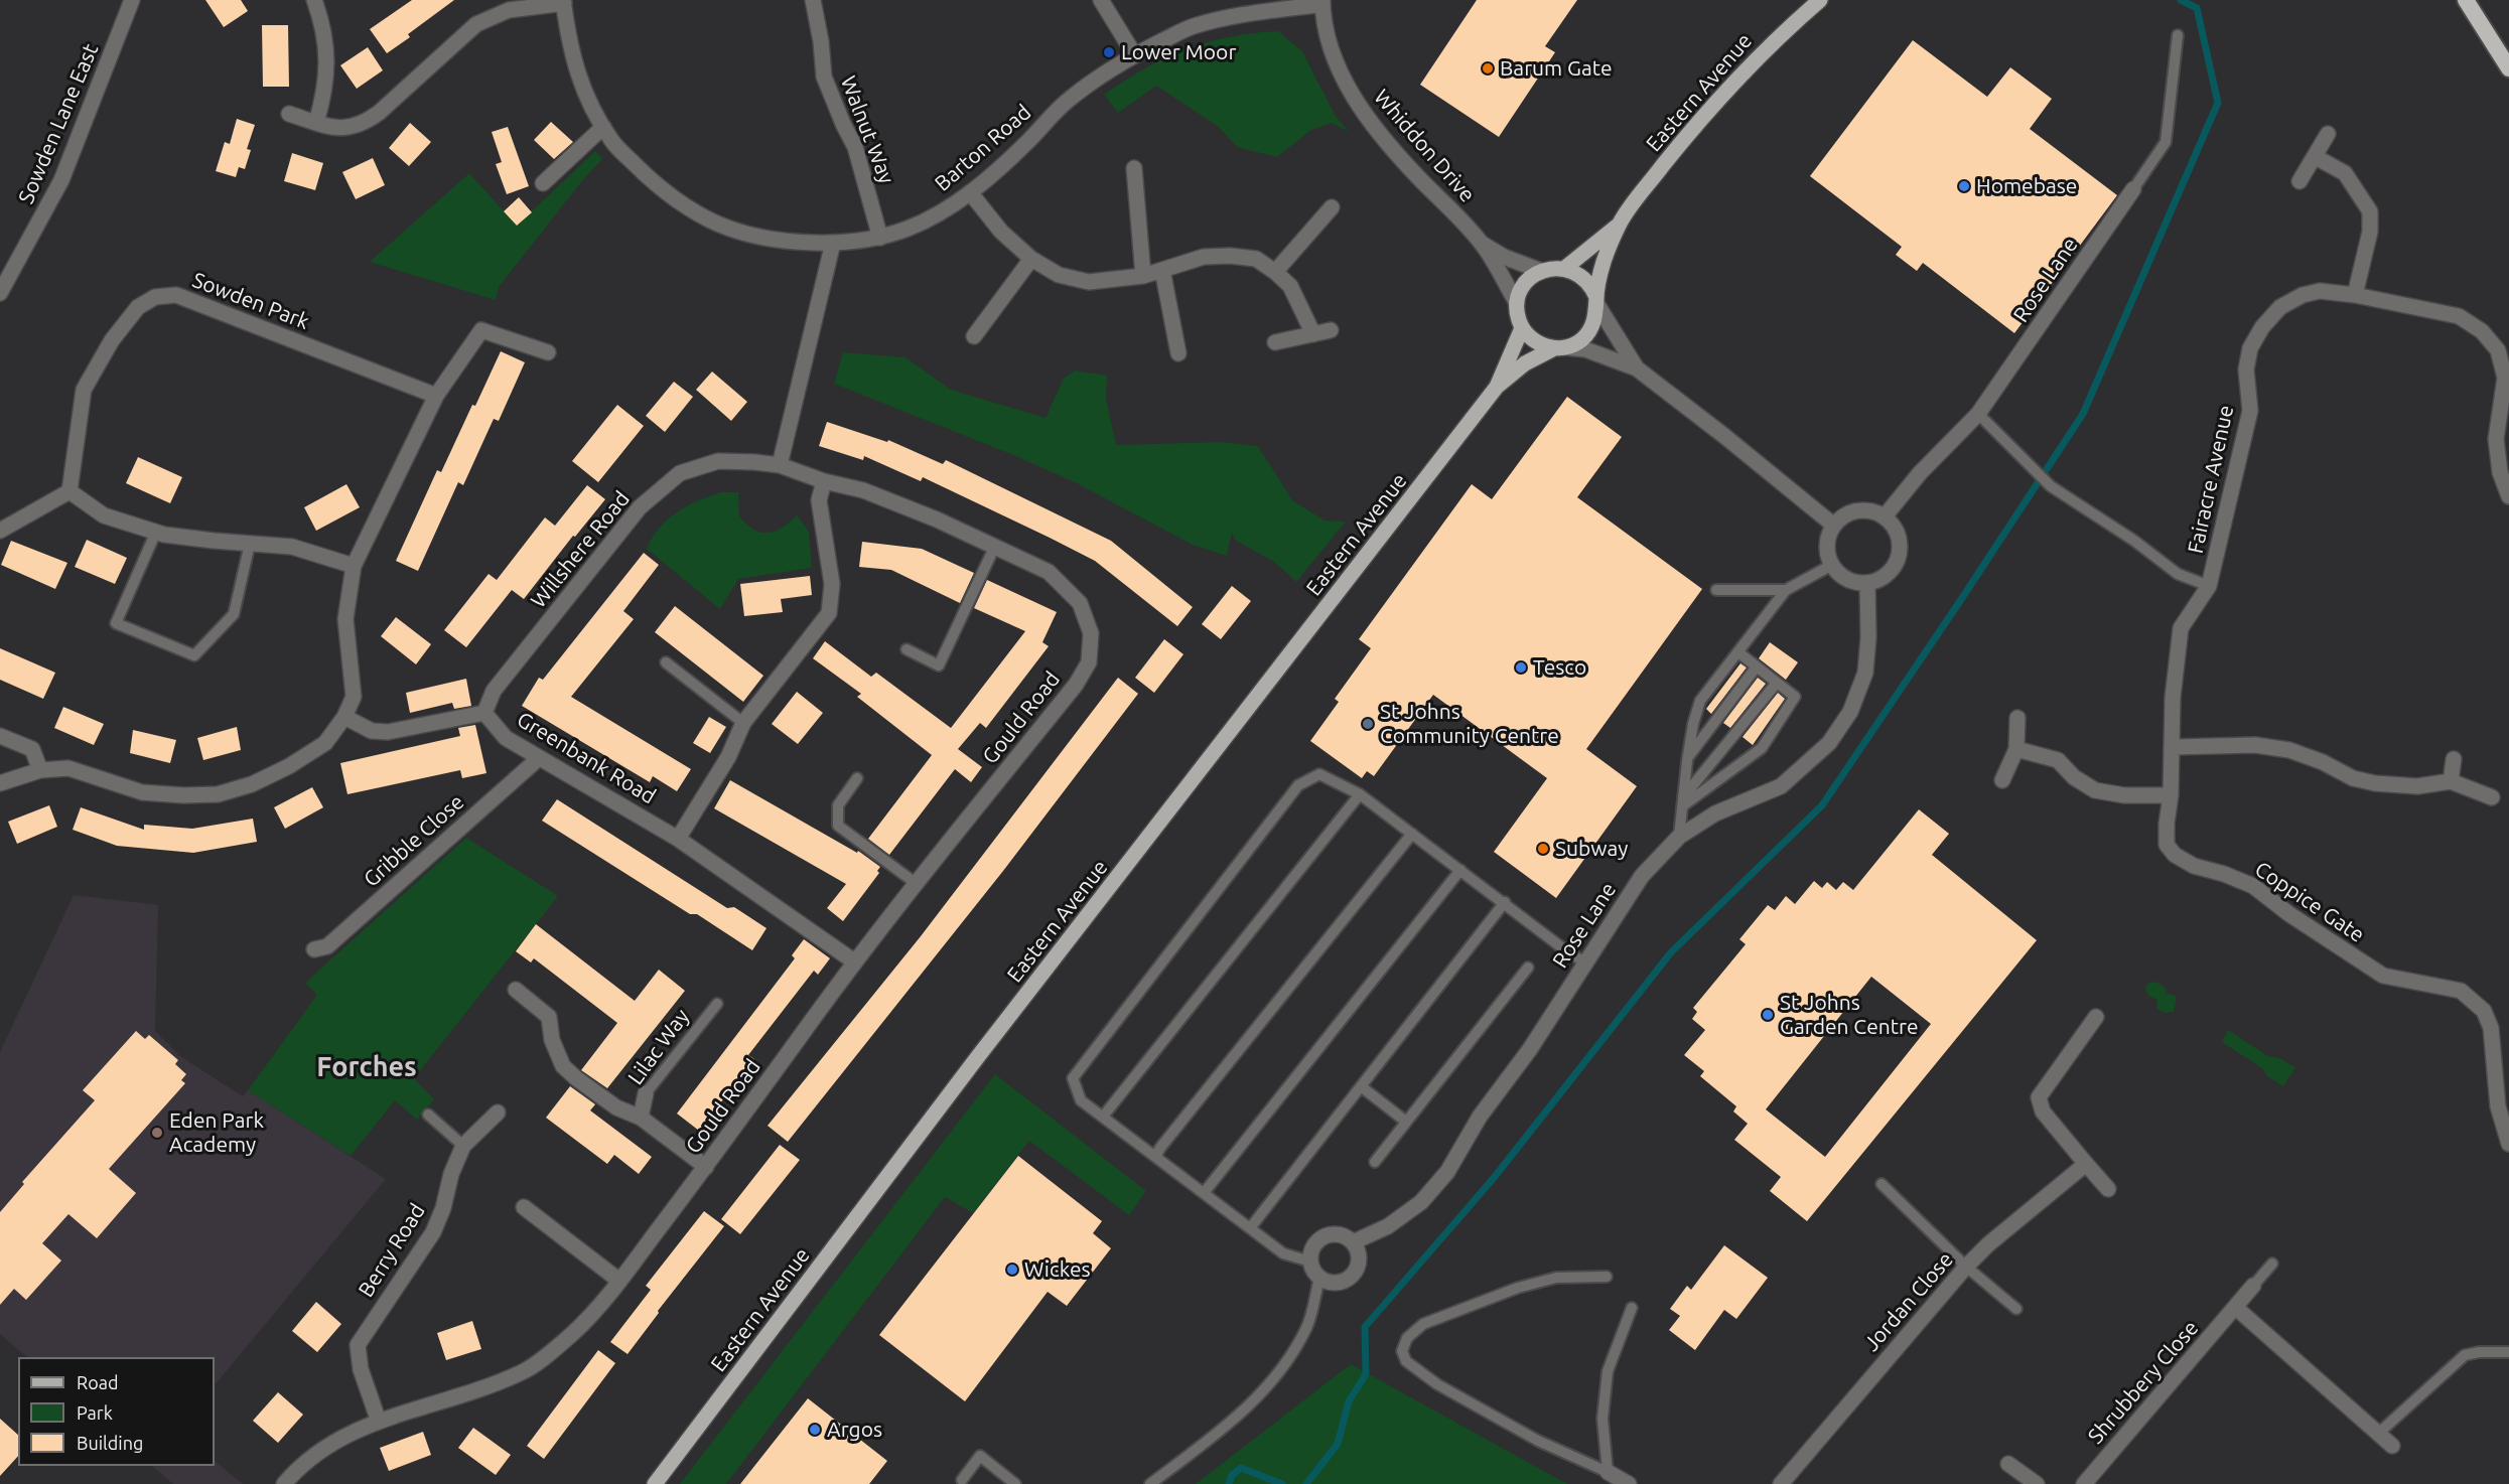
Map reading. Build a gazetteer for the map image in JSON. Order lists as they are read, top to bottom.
{
  "streets": {
    "main road": ["Eastern Avenue"],
    "street": [
      "Sowden Lane East",
      "Walnut Way",
      "Whiddon Drive",
      "Barton Road",
      "Rose Lane",
      "Sowden Park",
      "Fairacre Avenue",
      "Willshere Road",
      "Gould Road",
      "Greenbank Road",
      "Gribble Close",
      "Coppice Gate",
      "Lilac Way",
      "Berry Road",
      "Jordan Close",
      "Shrubbery Close"
    ]
  },
  "crossings": [
    ["Eastern Avenue", "Whiddon Drive"],
    ["Walnut Way", "Barton Road"],
    ["Whiddon Drive", "Barton Road"],
    ["Fairacre Avenue", "Coppice Gate"],
    ["Willshere Road", "Gould Road"],
    ["Willshere Road", "Greenbank Road"],
    ["Gould Road", "Greenbank Road"],
    ["Gould Road", "Lilac Way"],
    ["Gould Road", "Berry Road"],
    ["Greenbank Road", "Gribble Close"]
  ],
  "districts": ["Forches"],
  "places": [
    "Lower Moor",
    "Barum Gate",
    "Homebase",
    "Tesco",
    "St Johns Community Centre",
    "Subway",
    "St Johns Garden Centre",
    "Eden Park Academy",
    "Wickes",
    "Argos"
  ],
  "legend": ["Road", "Park", "Building"]
}
